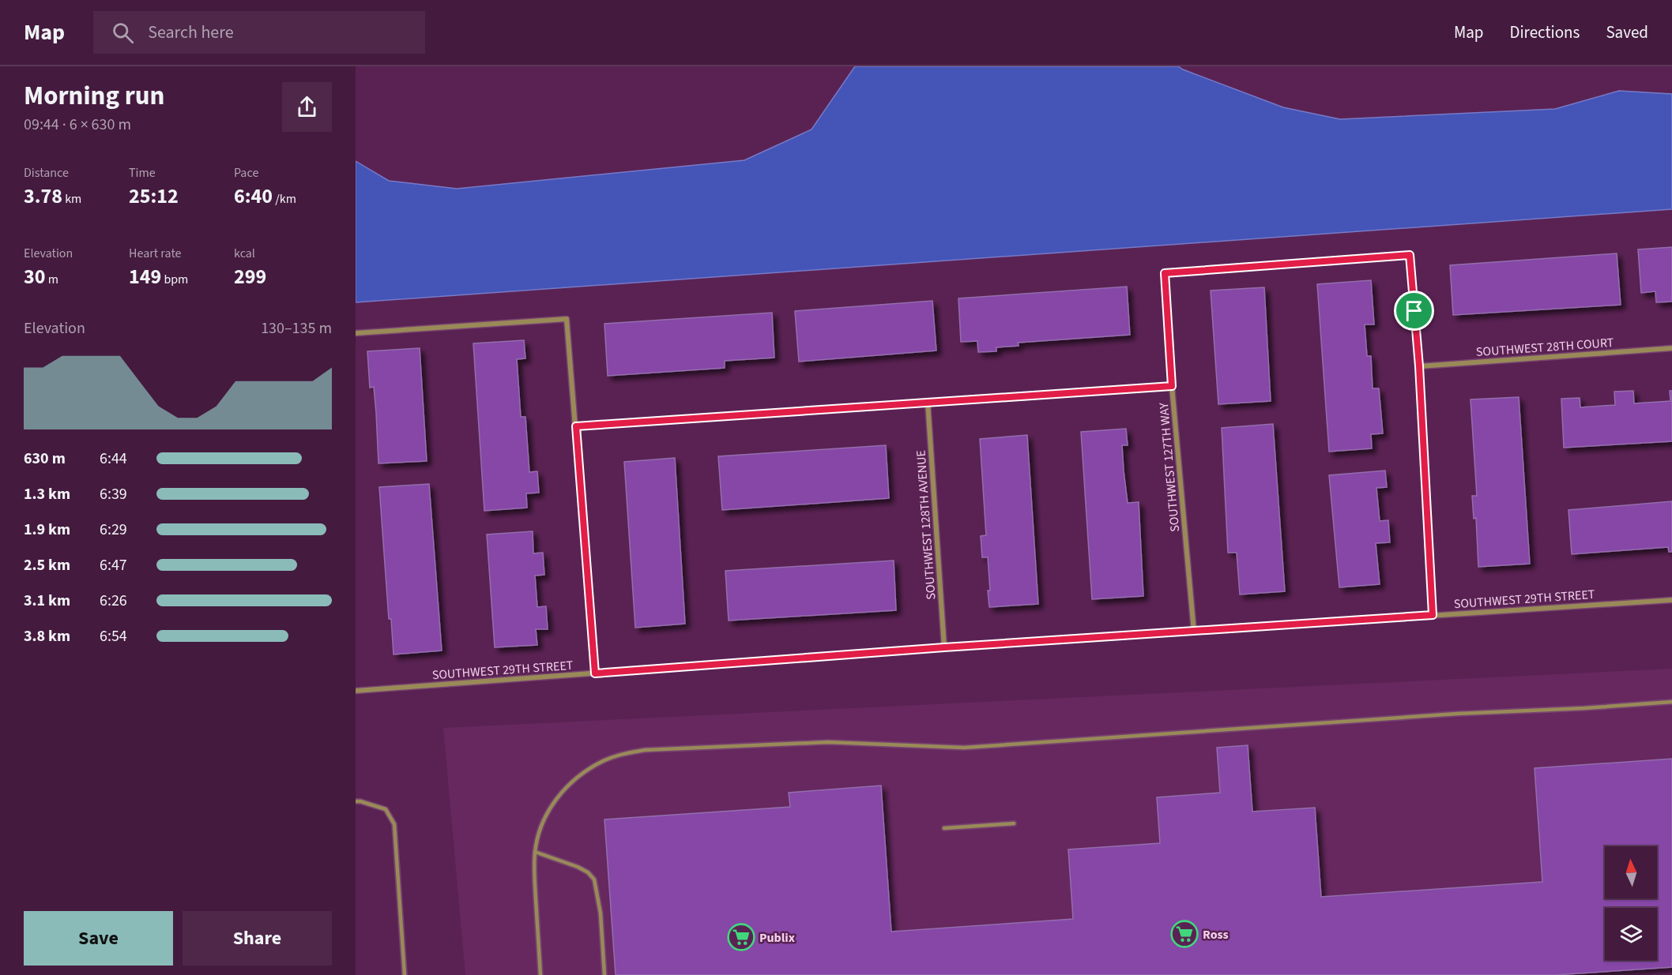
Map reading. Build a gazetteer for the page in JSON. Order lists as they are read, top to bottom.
{
  "streets": {
    "street": [
      "SOUTHWEST 28TH COURT",
      "SOUTHWEST 127TH WAY",
      "SOUTHWEST 128TH AVENUE",
      "SOUTHWEST 29TH STREET"
    ]
  },
  "crossings": [
    ["SOUTHWEST 28TH COURT", "SOUTHWEST 127TH WAY"],
    ["SOUTHWEST 127TH WAY", "SOUTHWEST 29TH STREET"],
    ["SOUTHWEST 128TH AVENUE", "SOUTHWEST 29TH STREET"]
  ],
  "places": {
    "supermarket": ["Ross", "Publix"]
  },
  "north": "top",
  "page": {
    "header": "Map",
    "search": "Search here",
    "nav": ["Map", "Directions", "Saved"],
    "heading": ["Morning run", "09:44 · 6 × 630 m"],
    "stats": [
      ["Distance", "3.78 km"],
      ["Time", "25:12"],
      ["Pace", "6:40 /km"],
      ["Elevation", "30 m"],
      ["Heart rate", "149 bpm"],
      ["kcal", "299"]
    ],
    "chart": ["Elevation", "130–135 m"],
    "list": [
      {
        "name": "630 m",
        "note": "6:44"
      },
      {
        "name": "1.3 km",
        "note": "6:39"
      },
      {
        "name": "1.9 km",
        "note": "6:29"
      },
      {
        "name": "2.5 km",
        "note": "6:47"
      },
      {
        "name": "3.1 km",
        "note": "6:26"
      },
      {
        "name": "3.8 km",
        "note": "6:54"
      }
    ],
    "buttons": ["Save", "Share"]
  }
}
